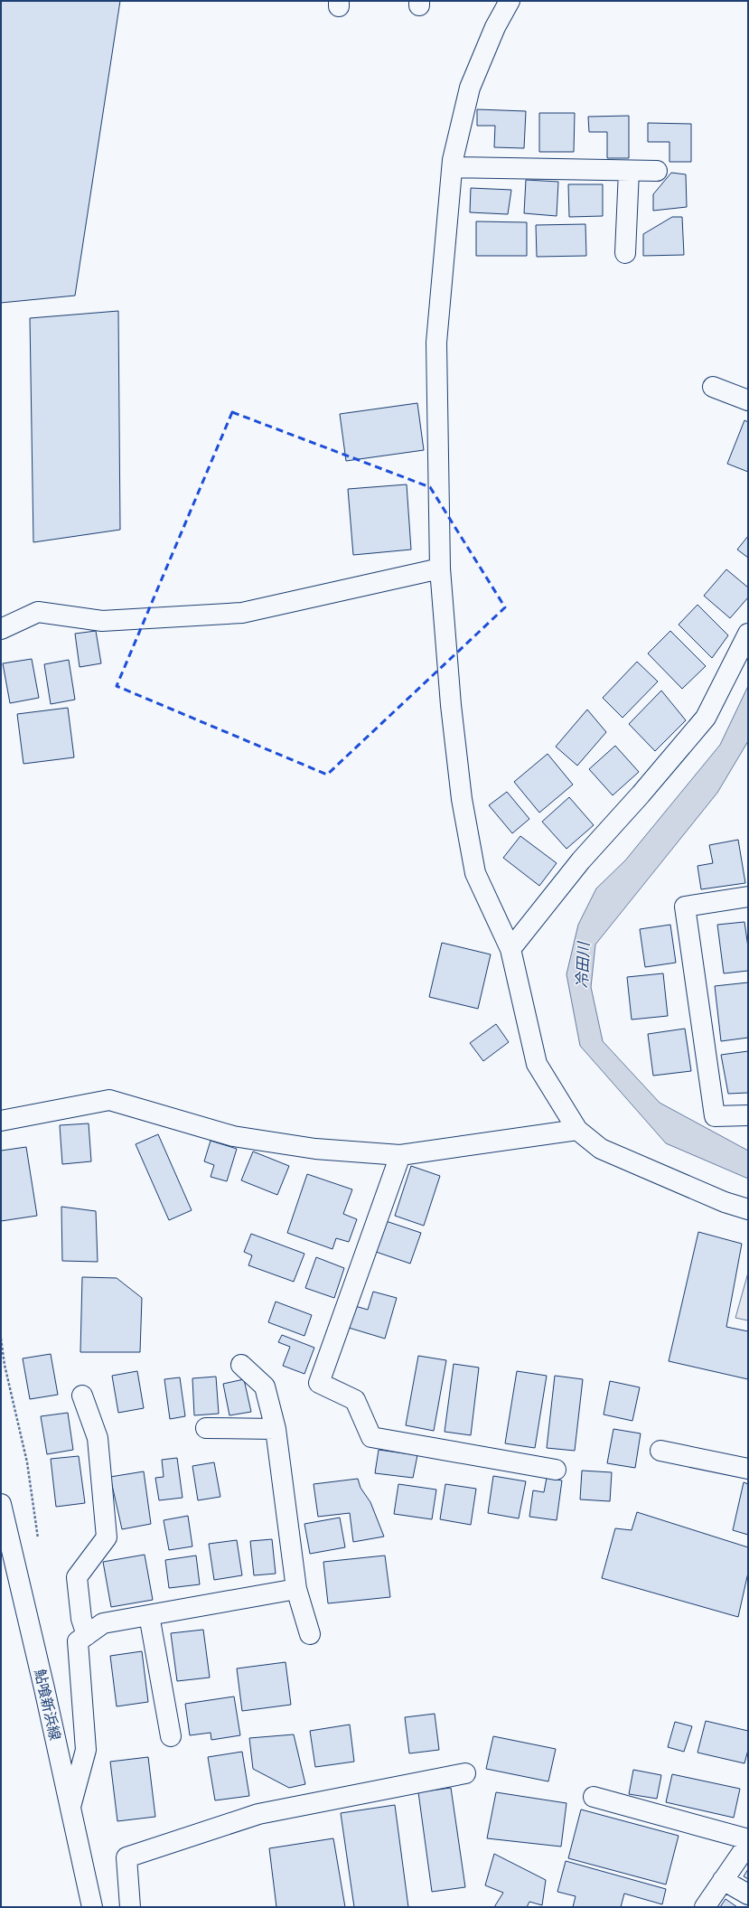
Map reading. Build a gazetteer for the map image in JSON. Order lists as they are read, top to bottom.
{
  "streets": {
    "street": ["鮎喰新浜線"]
  },
  "water": ["冷田川"]
}
